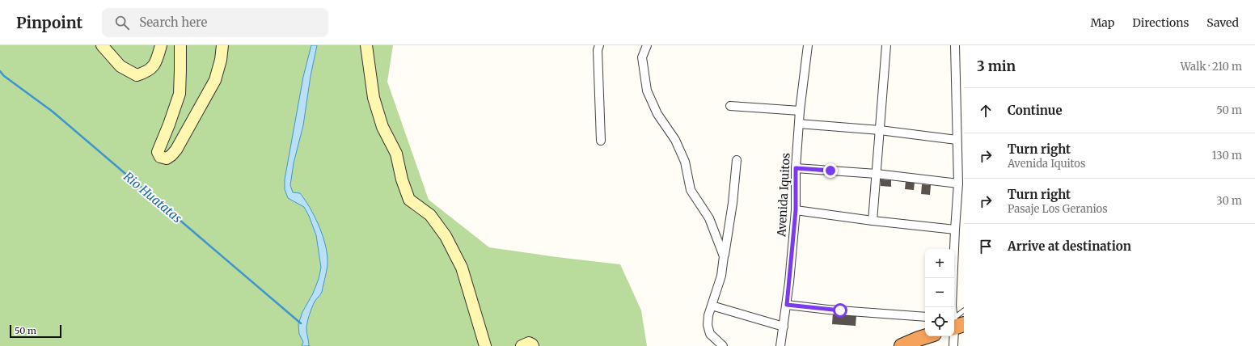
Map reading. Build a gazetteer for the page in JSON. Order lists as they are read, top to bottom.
{
  "streets": {
    "street": ["Avenida Iquitos"]
  },
  "water": ["Rio Huatatas"],
  "scale_bar": "50 m",
  "page": {
    "header": "Pinpoint",
    "search": "Search here",
    "nav": ["Map", "Directions", "Saved"],
    "heading": ["3 min", "Walk · 210 m"],
    "list": [
      ["Continue", "50 m"],
      ["Turn right", "Avenida Iquitos", "130 m"],
      ["Turn right", "Pasaje Los Geranios", "30 m"],
      "Arrive at destination"
    ],
    "map_buttons": ["+", "−"],
    "scale": "50 m"
  }
}
